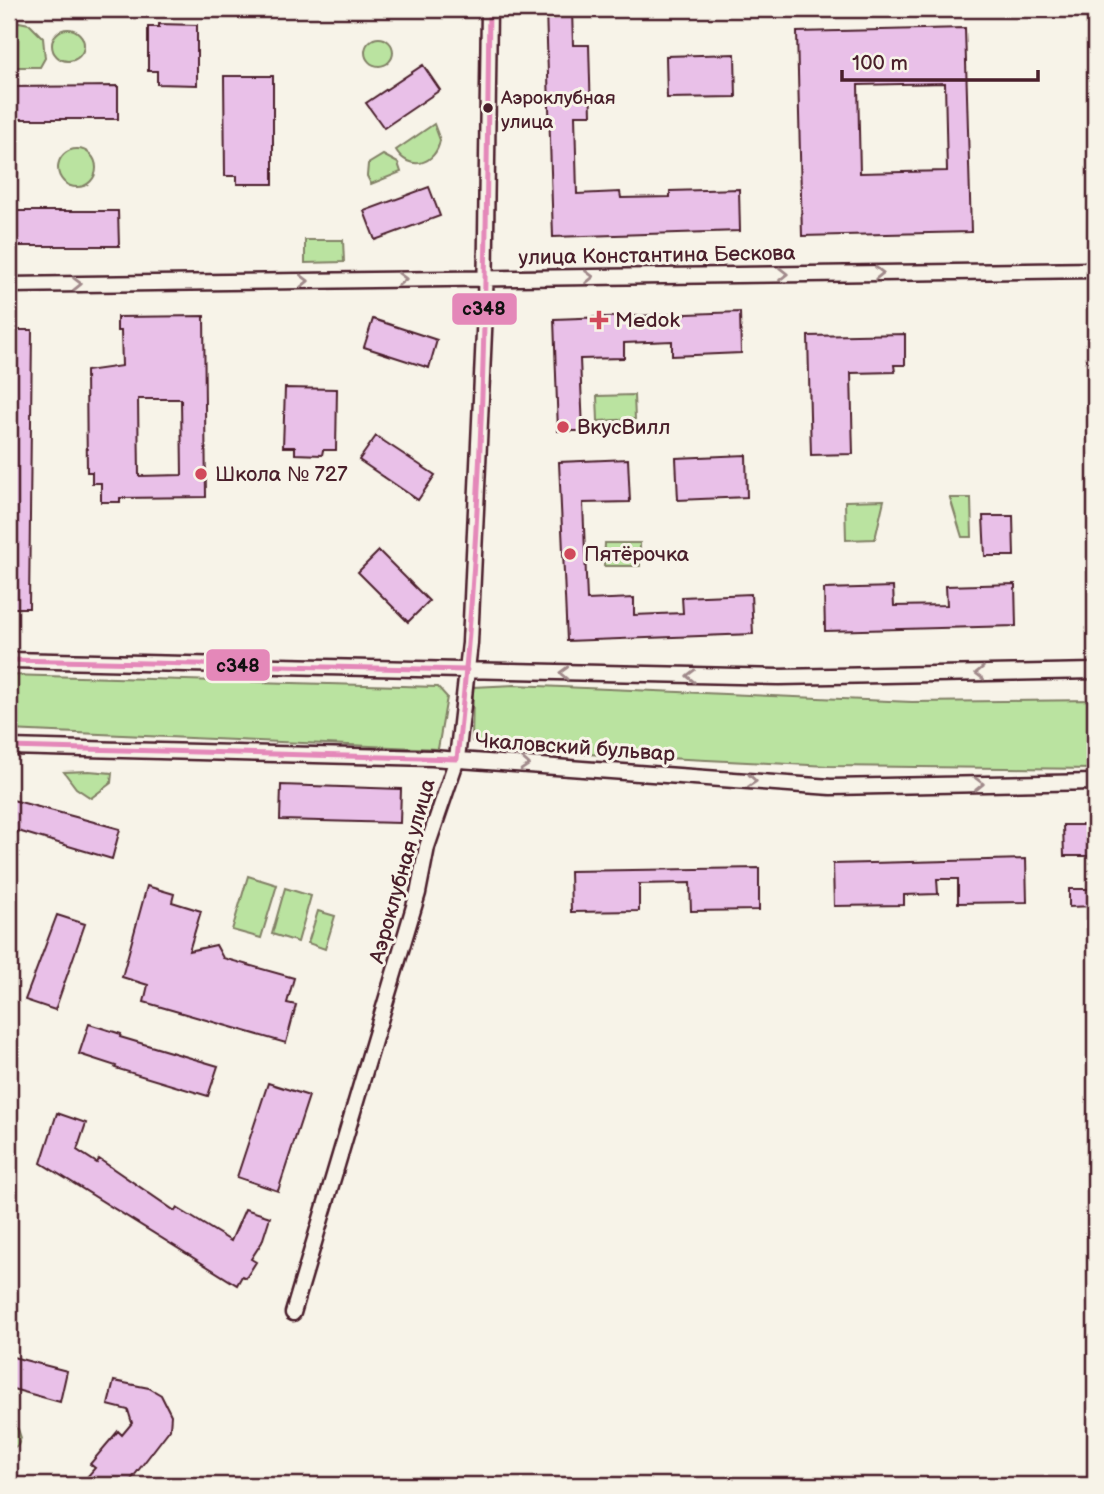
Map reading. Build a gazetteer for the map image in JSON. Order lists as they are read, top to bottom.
{
  "streets": {
    "street": ["улица Константина Бескова", "Чкаловский бульвар", "Аэроклубная улица"]
  },
  "crossings": [
    ["улица Константина Бескова", "Аэроклубная улица"],
    ["Чкаловский бульвар", "Аэроклубная улица"]
  ],
  "one_way": ["улица Константина Бескова"],
  "places": {
    "other": [
      "Аэроклубная улица",
      "ВкусВилл",
      "Школа № 727",
      "Пятёрочка"
    ],
    "health": ["Medok"]
  },
  "lines": ["transit line с348"],
  "scale_bar": "100 m"
}
